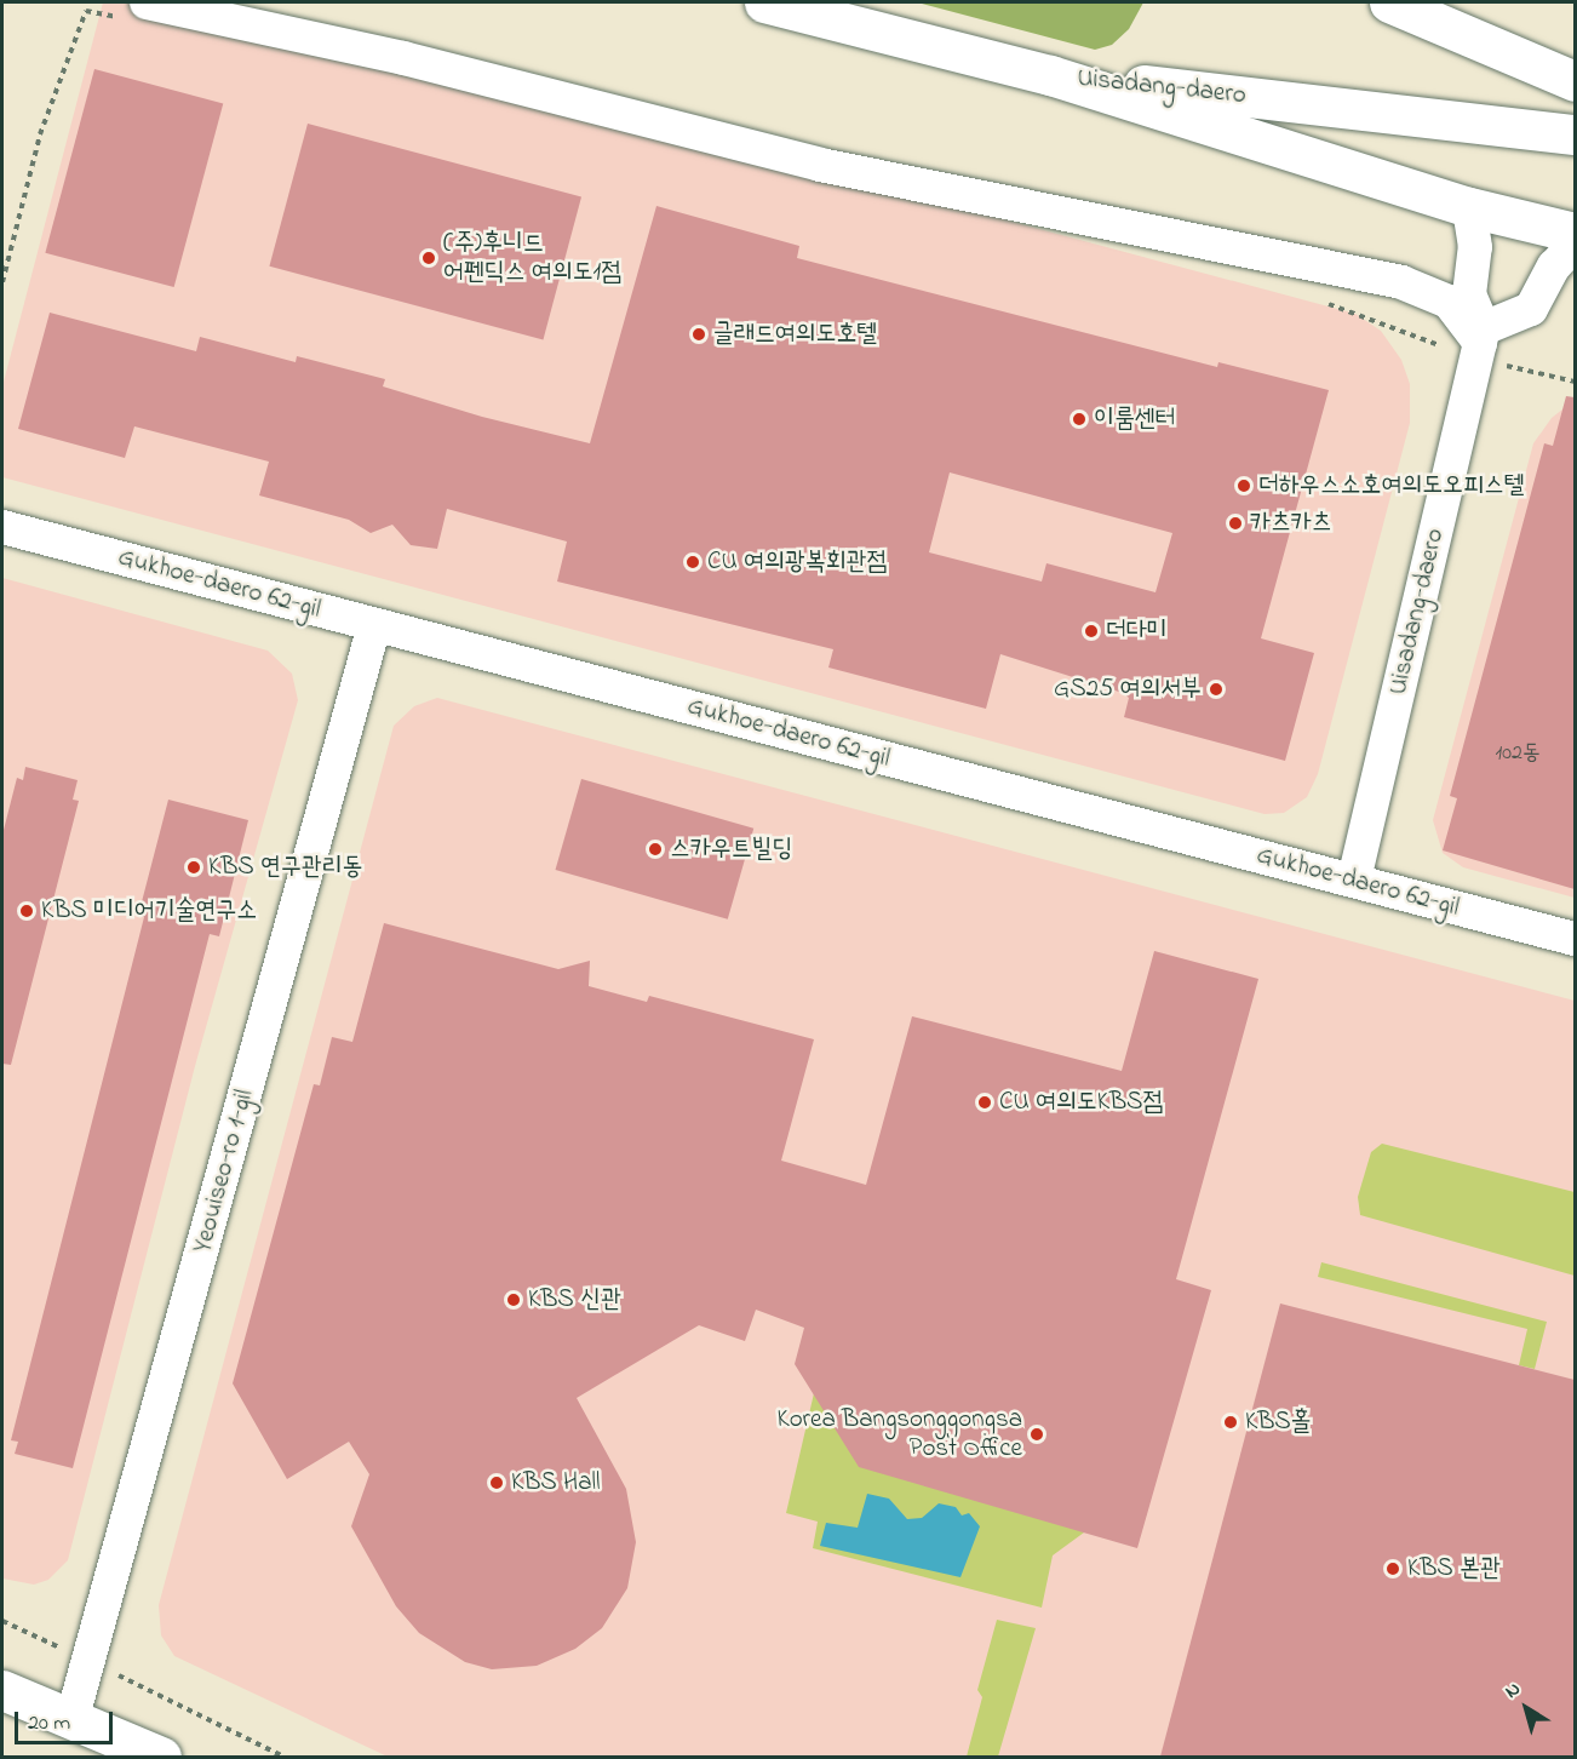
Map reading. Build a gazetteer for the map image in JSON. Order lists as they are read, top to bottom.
{
  "streets": {
    "main road": ["Uisadang-daero"],
    "street": ["Gukhoe-daero 62-gil", "Yeouiseo-ro 1-gil"]
  },
  "crossings": [
    ["Uisadang-daero", "Gukhoe-daero 62-gil"],
    ["Gukhoe-daero 62-gil", "Yeouiseo-ro 1-gil"]
  ],
  "places": [
    "(주)후니드 어펜딕스 여의도1점",
    "글래드여의도호텔",
    "이룸센터",
    "더하우스소호여의도오피스텔",
    "카츠카츠",
    "CU 여의광복회관점",
    "더다미",
    "GS25 여의서부",
    "스카우트빌딩",
    "KBS 연구관리동",
    "KBS 미디어기술연구소",
    "CU 여의도KBS점",
    "KBS 신관",
    "KBS홀",
    "Korea Bangsonggongsa Post Office",
    "KBS Hall",
    "KBS 본관"
  ],
  "house_numbers": ["102동"],
  "scale_bar": "20 m",
  "north": "top left"
}
